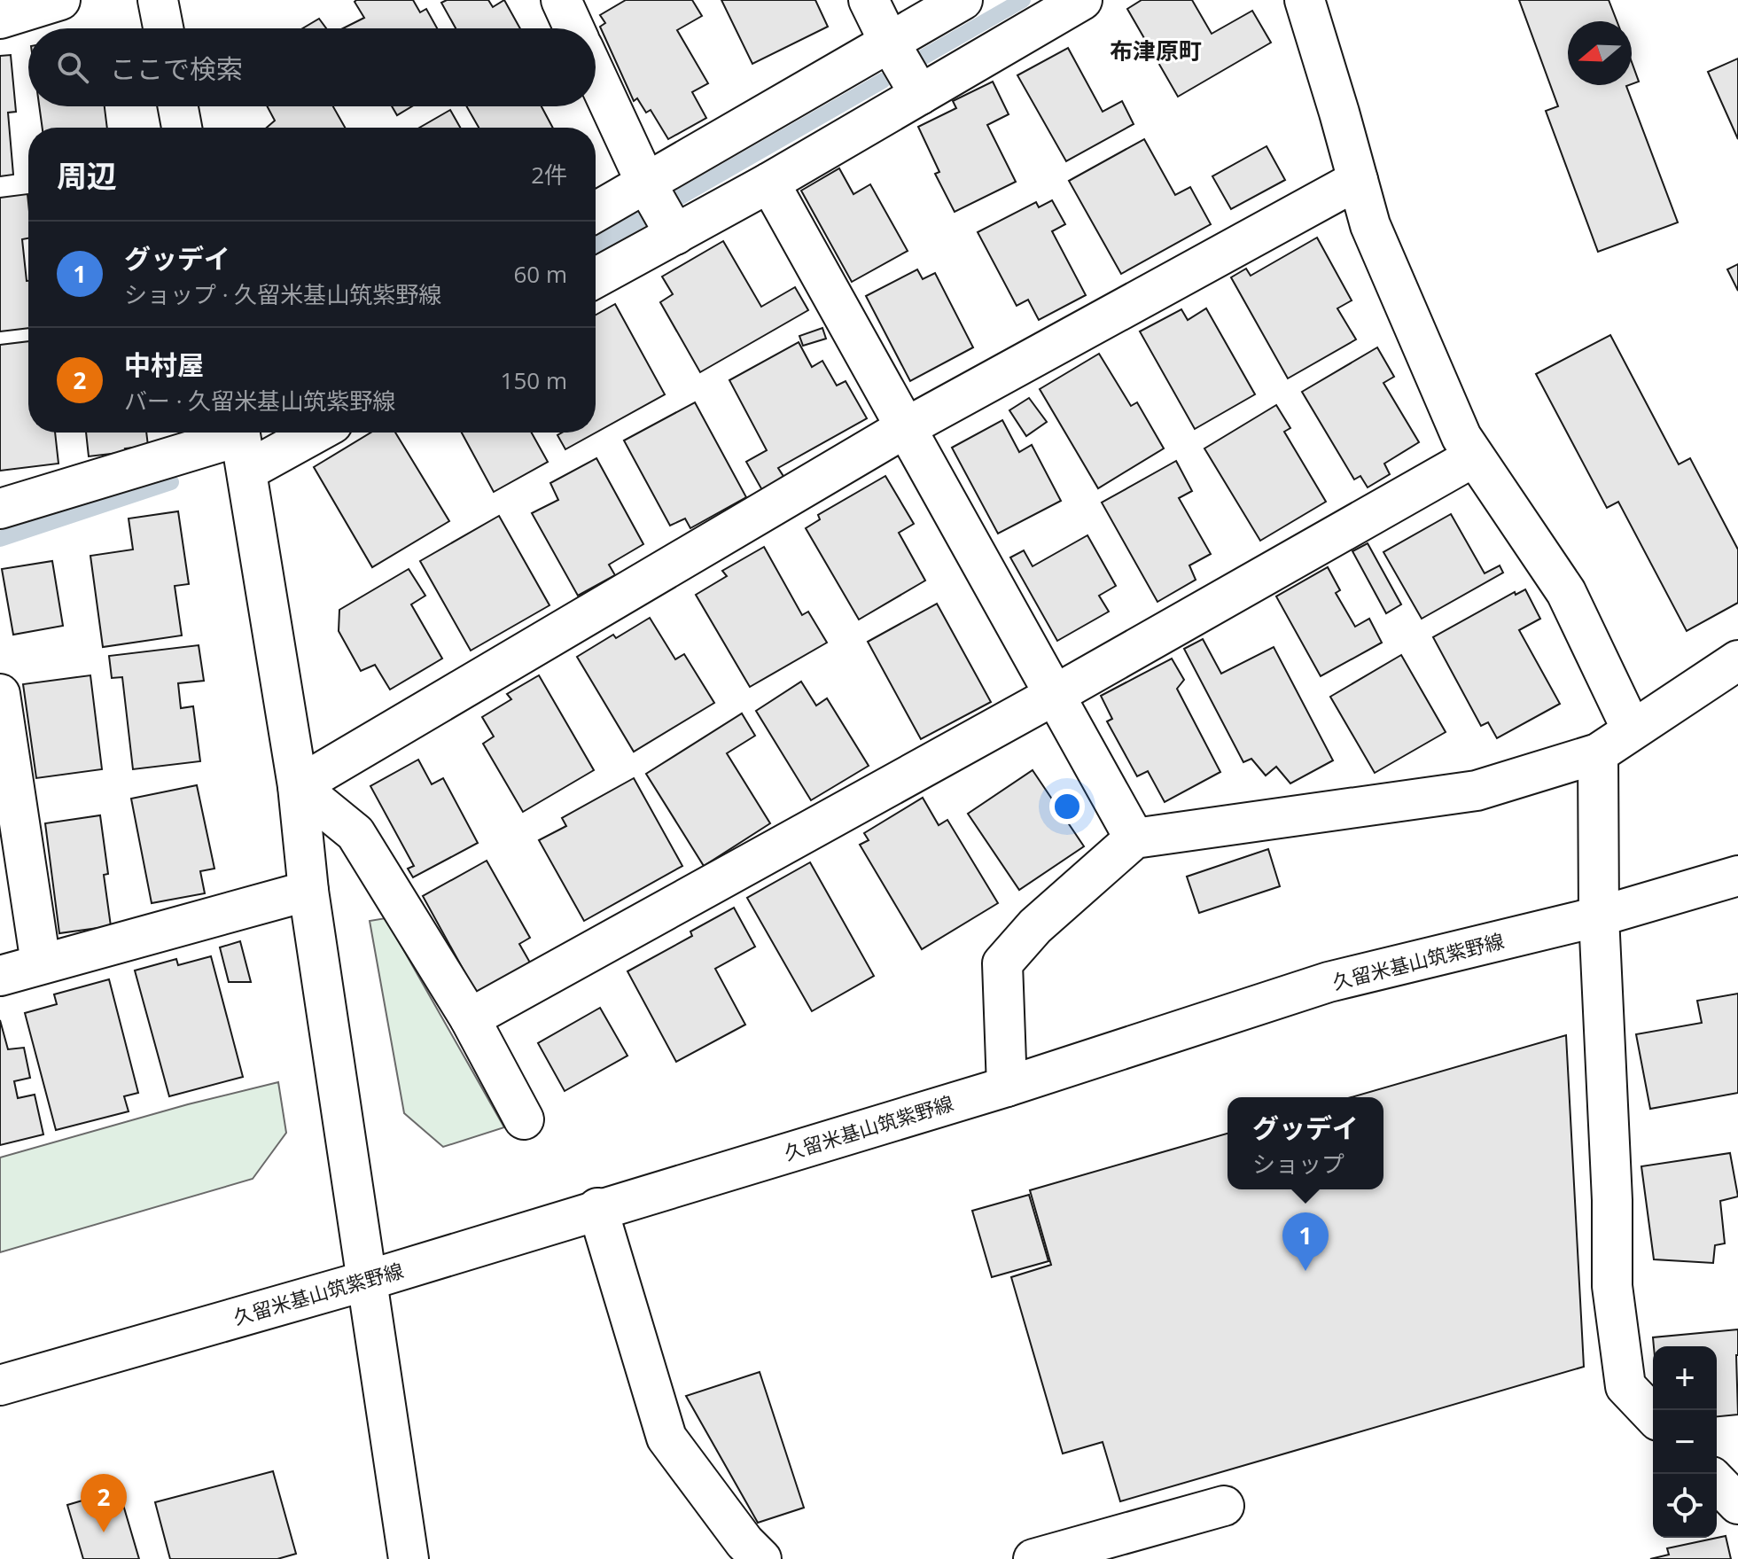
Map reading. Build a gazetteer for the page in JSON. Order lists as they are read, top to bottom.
{
  "streets": {
    "street": ["久留米基山筑紫野線"]
  },
  "districts": ["布津原町"],
  "north": "left",
  "page": {
    "search": "ここで検索",
    "heading": ["周辺", "2件"],
    "list": [
      {
        "mark": "1",
        "name": "グッデイ",
        "note": "ショップ · 久留米基山筑紫野線",
        "value": "60 m"
      },
      {
        "mark": "2",
        "name": "中村屋",
        "note": "バー · 久留米基山筑紫野線",
        "value": "150 m"
      }
    ],
    "popup": ["グッデイ", "ショップ"],
    "pins": ["1", "2"],
    "map_buttons": ["+", "−"]
  }
}
